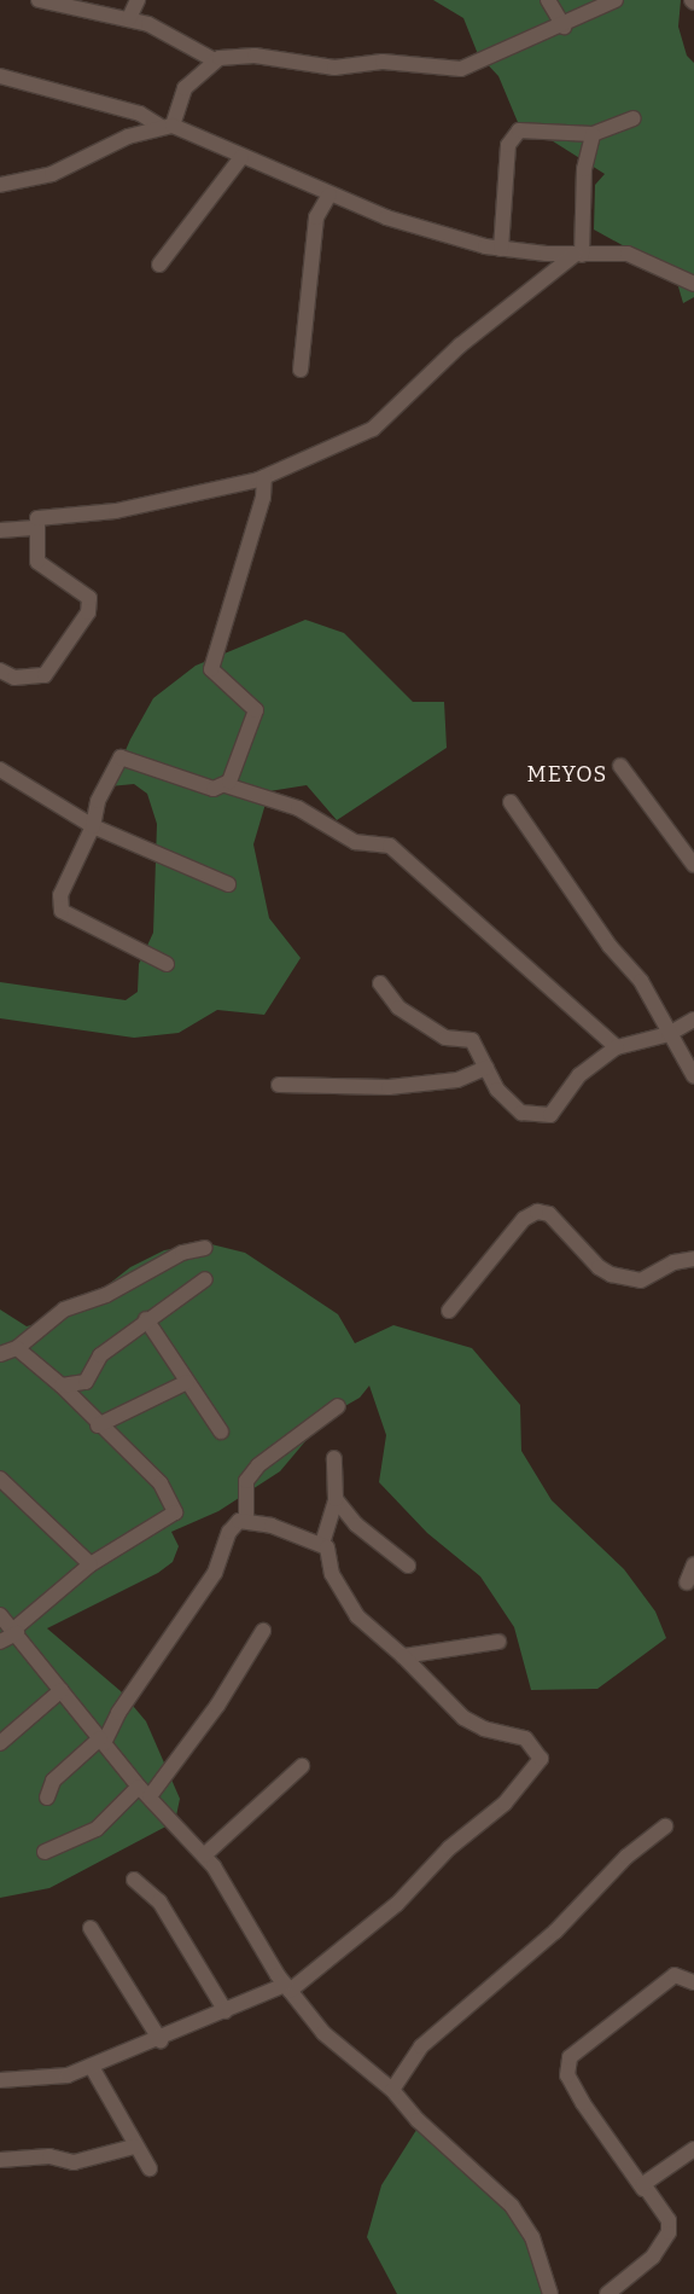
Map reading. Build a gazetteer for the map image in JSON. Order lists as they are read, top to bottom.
{
  "districts": ["MEYOS"]
}
